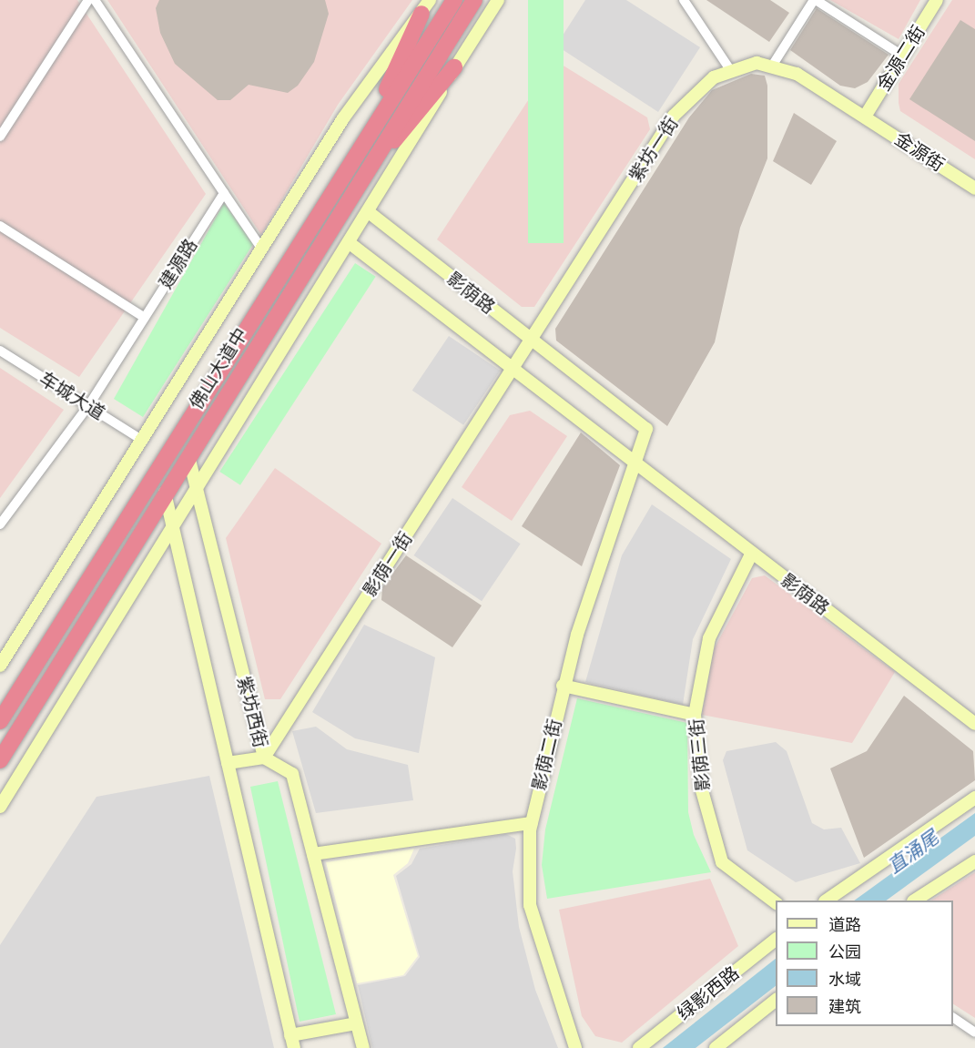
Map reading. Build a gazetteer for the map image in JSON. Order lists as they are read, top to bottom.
{
  "streets": {
    "highway": ["佛山大道中"],
    "street": [
      "金源二街",
      "紫坊一街",
      "金源街",
      "建源路",
      "影荫路",
      "车城大道",
      "影荫一街",
      "紫坊西街",
      "影荫二街",
      "影荫三街",
      "绿影西路"
    ]
  },
  "crossings": [
    ["金源二街", "紫坊一街"],
    ["金源二街", "金源街"],
    ["紫坊一街", "金源街"],
    ["紫坊一街", "影荫路"],
    ["紫坊一街", "影荫一街"],
    ["建源路", "车城大道"],
    ["影荫路", "影荫一街"],
    ["影荫路", "影荫二街"],
    ["影荫路", "影荫三街"],
    ["佛山大道中", "紫坊西街"],
    ["影荫一街", "紫坊西街"]
  ],
  "water": ["直涌尾"],
  "legend": [
    "道路",
    "公园",
    "水域",
    "建筑"
  ]
}
